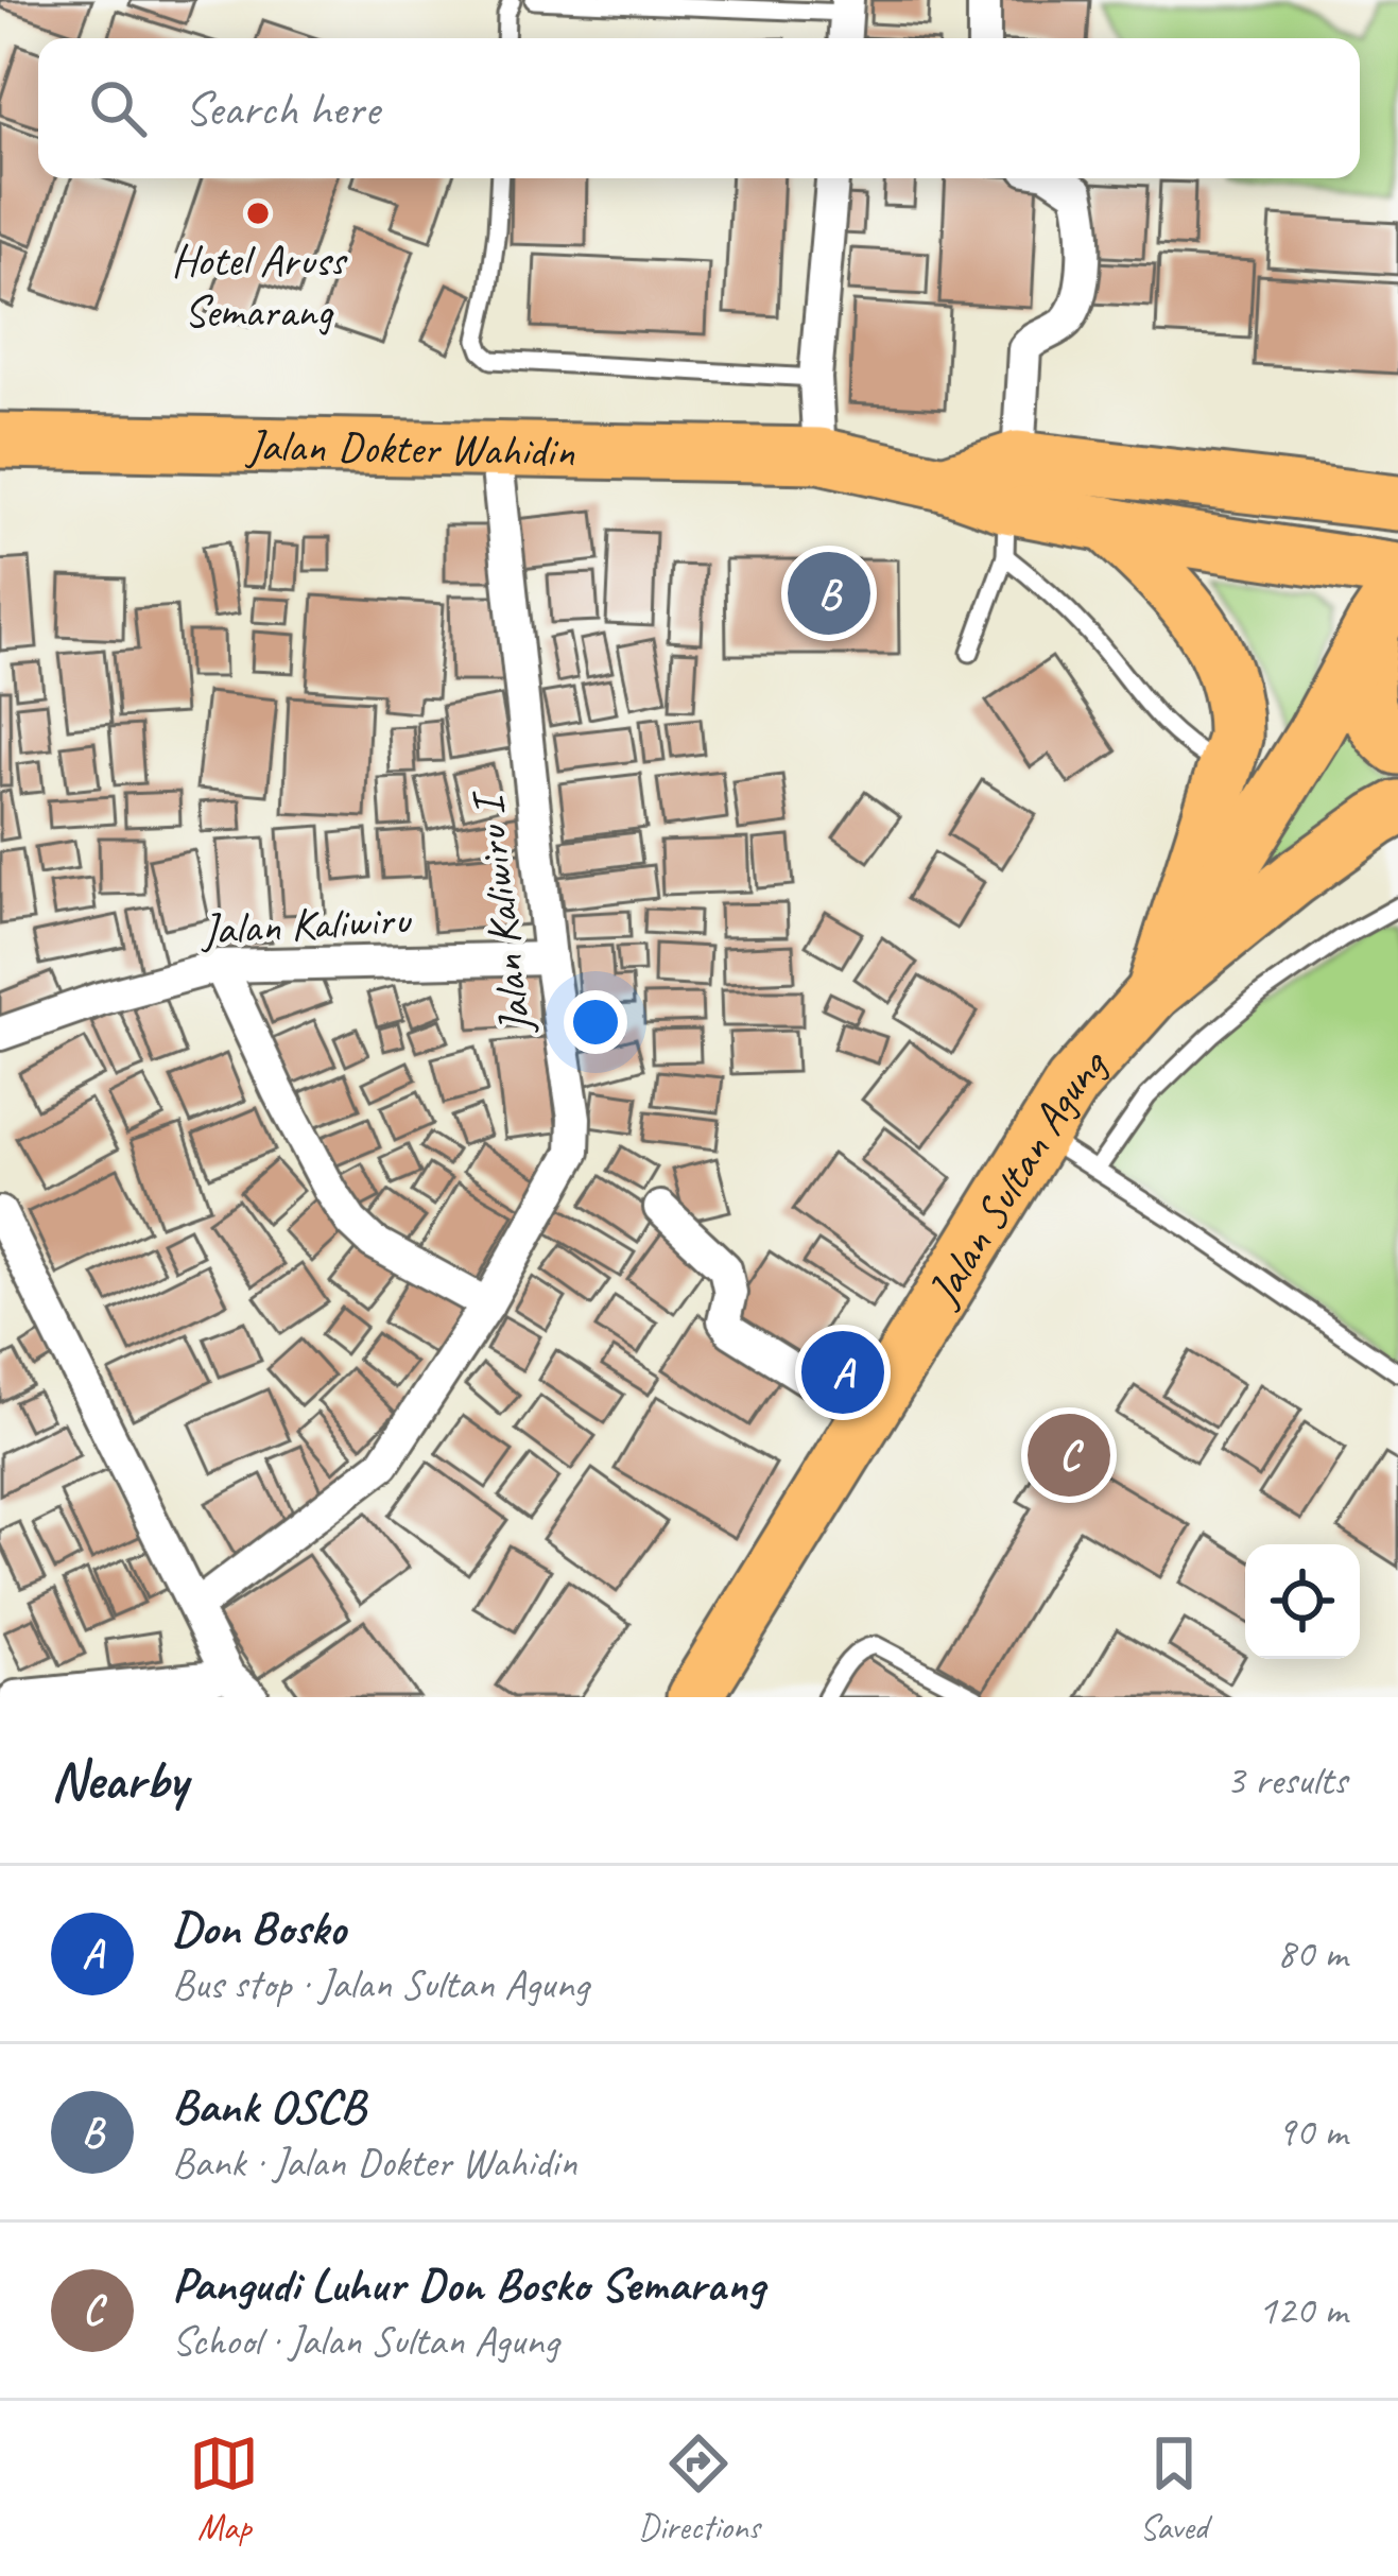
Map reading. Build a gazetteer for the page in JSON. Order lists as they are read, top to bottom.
{
  "streets": {
    "highway": ["Jalan Dokter Wahidin", "Jalan Sultan Agung"],
    "street": ["Jalan Kaliwiru I", "Jalan Kaliwiru"]
  },
  "crossings": [
    ["Jalan Dokter Wahidin", "Jalan Kaliwiru I"],
    ["Jalan Kaliwiru I", "Jalan Kaliwiru"]
  ],
  "places": ["Hotel Aruss Semarang"],
  "page": {
    "search": "Search here",
    "pins": ["B", "A", "C"],
    "heading": ["Nearby", "3 results"],
    "list": [
      {
        "mark": "A",
        "name": "Don Bosko",
        "note": "Bus stop · Jalan Sultan Agung",
        "value": "80 m"
      },
      {
        "mark": "B",
        "name": "Bank OSCB",
        "note": "Bank · Jalan Dokter Wahidin",
        "value": "90 m"
      },
      {
        "mark": "C",
        "name": "Pangudi Luhur Don Bosko Semarang",
        "note": "School · Jalan Sultan Agung",
        "value": "120 m"
      }
    ],
    "nav": ["Map", "Directions", "Saved"]
  }
}
